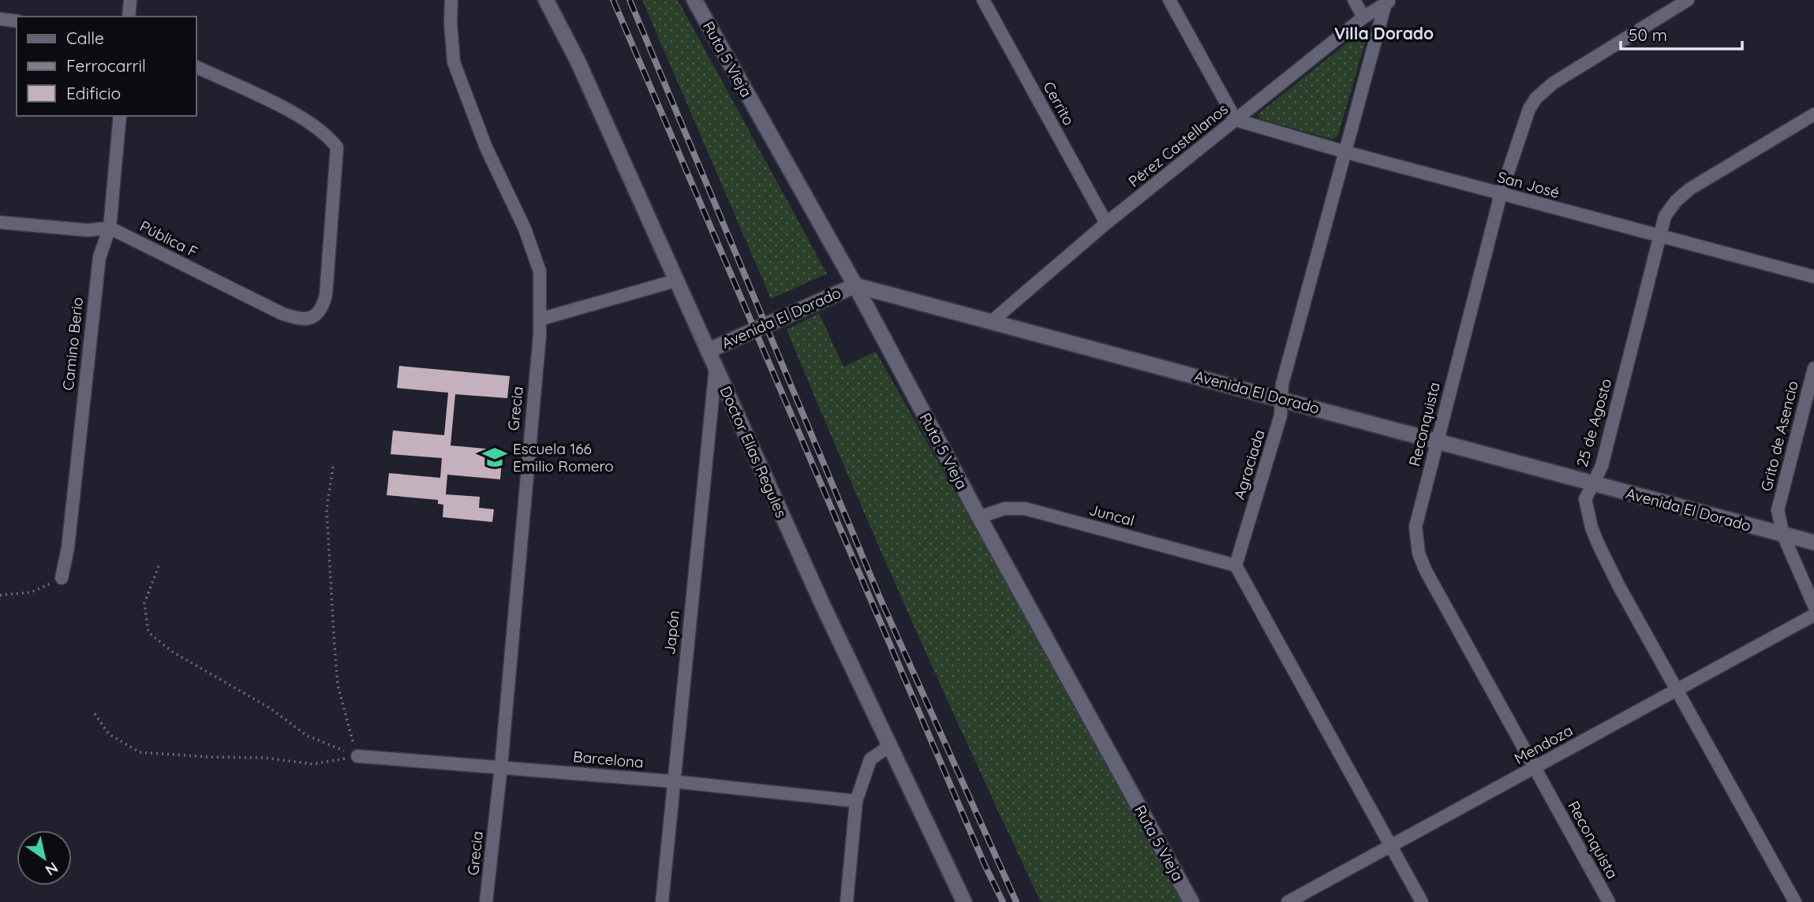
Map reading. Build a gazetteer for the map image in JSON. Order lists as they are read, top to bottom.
{
  "streets": {
    "street": [
      "Ruta 5 Vieja",
      "Cerrito",
      "Pérez Castellanos",
      "San José",
      "Pública F",
      "Avenida El Dorado",
      "Camino Berio",
      "Grecia",
      "25 de Agosto",
      "Reconquista",
      "Grito de Asencio",
      "Doctor Elías Regules",
      "Agraciada",
      "Juncal",
      "Japón",
      "Mendoza",
      "Barcelona"
    ]
  },
  "crossings": [
    ["Ruta 5 Vieja", "Avenida El Dorado"],
    ["Ruta 5 Vieja", "Juncal"],
    ["Cerrito", "Pérez Castellanos"],
    ["Pérez Castellanos", "San José"],
    ["Pérez Castellanos", "Avenida El Dorado"],
    ["Pérez Castellanos", "Agraciada"],
    ["San José", "25 de Agosto"],
    ["San José", "Reconquista"],
    ["San José", "Agraciada"],
    ["Pública F", "Camino Berio"],
    ["Avenida El Dorado", "25 de Agosto"],
    ["Avenida El Dorado", "Reconquista"],
    ["Avenida El Dorado", "Grito de Asencio"],
    ["Avenida El Dorado", "Doctor Elías Regules"],
    ["Avenida El Dorado", "Agraciada"],
    ["Grecia", "Barcelona"],
    ["25 de Agosto", "Mendoza"],
    ["Reconquista", "Mendoza"],
    ["Doctor Elías Regules", "Japón"],
    ["Agraciada", "Juncal"],
    ["Japón", "Barcelona"]
  ],
  "districts": ["Villa Dorado"],
  "places": {
    "school or university": ["Escuela 166 Emilio Romero"]
  },
  "legend": ["Calle", "Ferrocarril", "Edificio"],
  "scale_bar": "50 m",
  "north": "bottom right"
}
